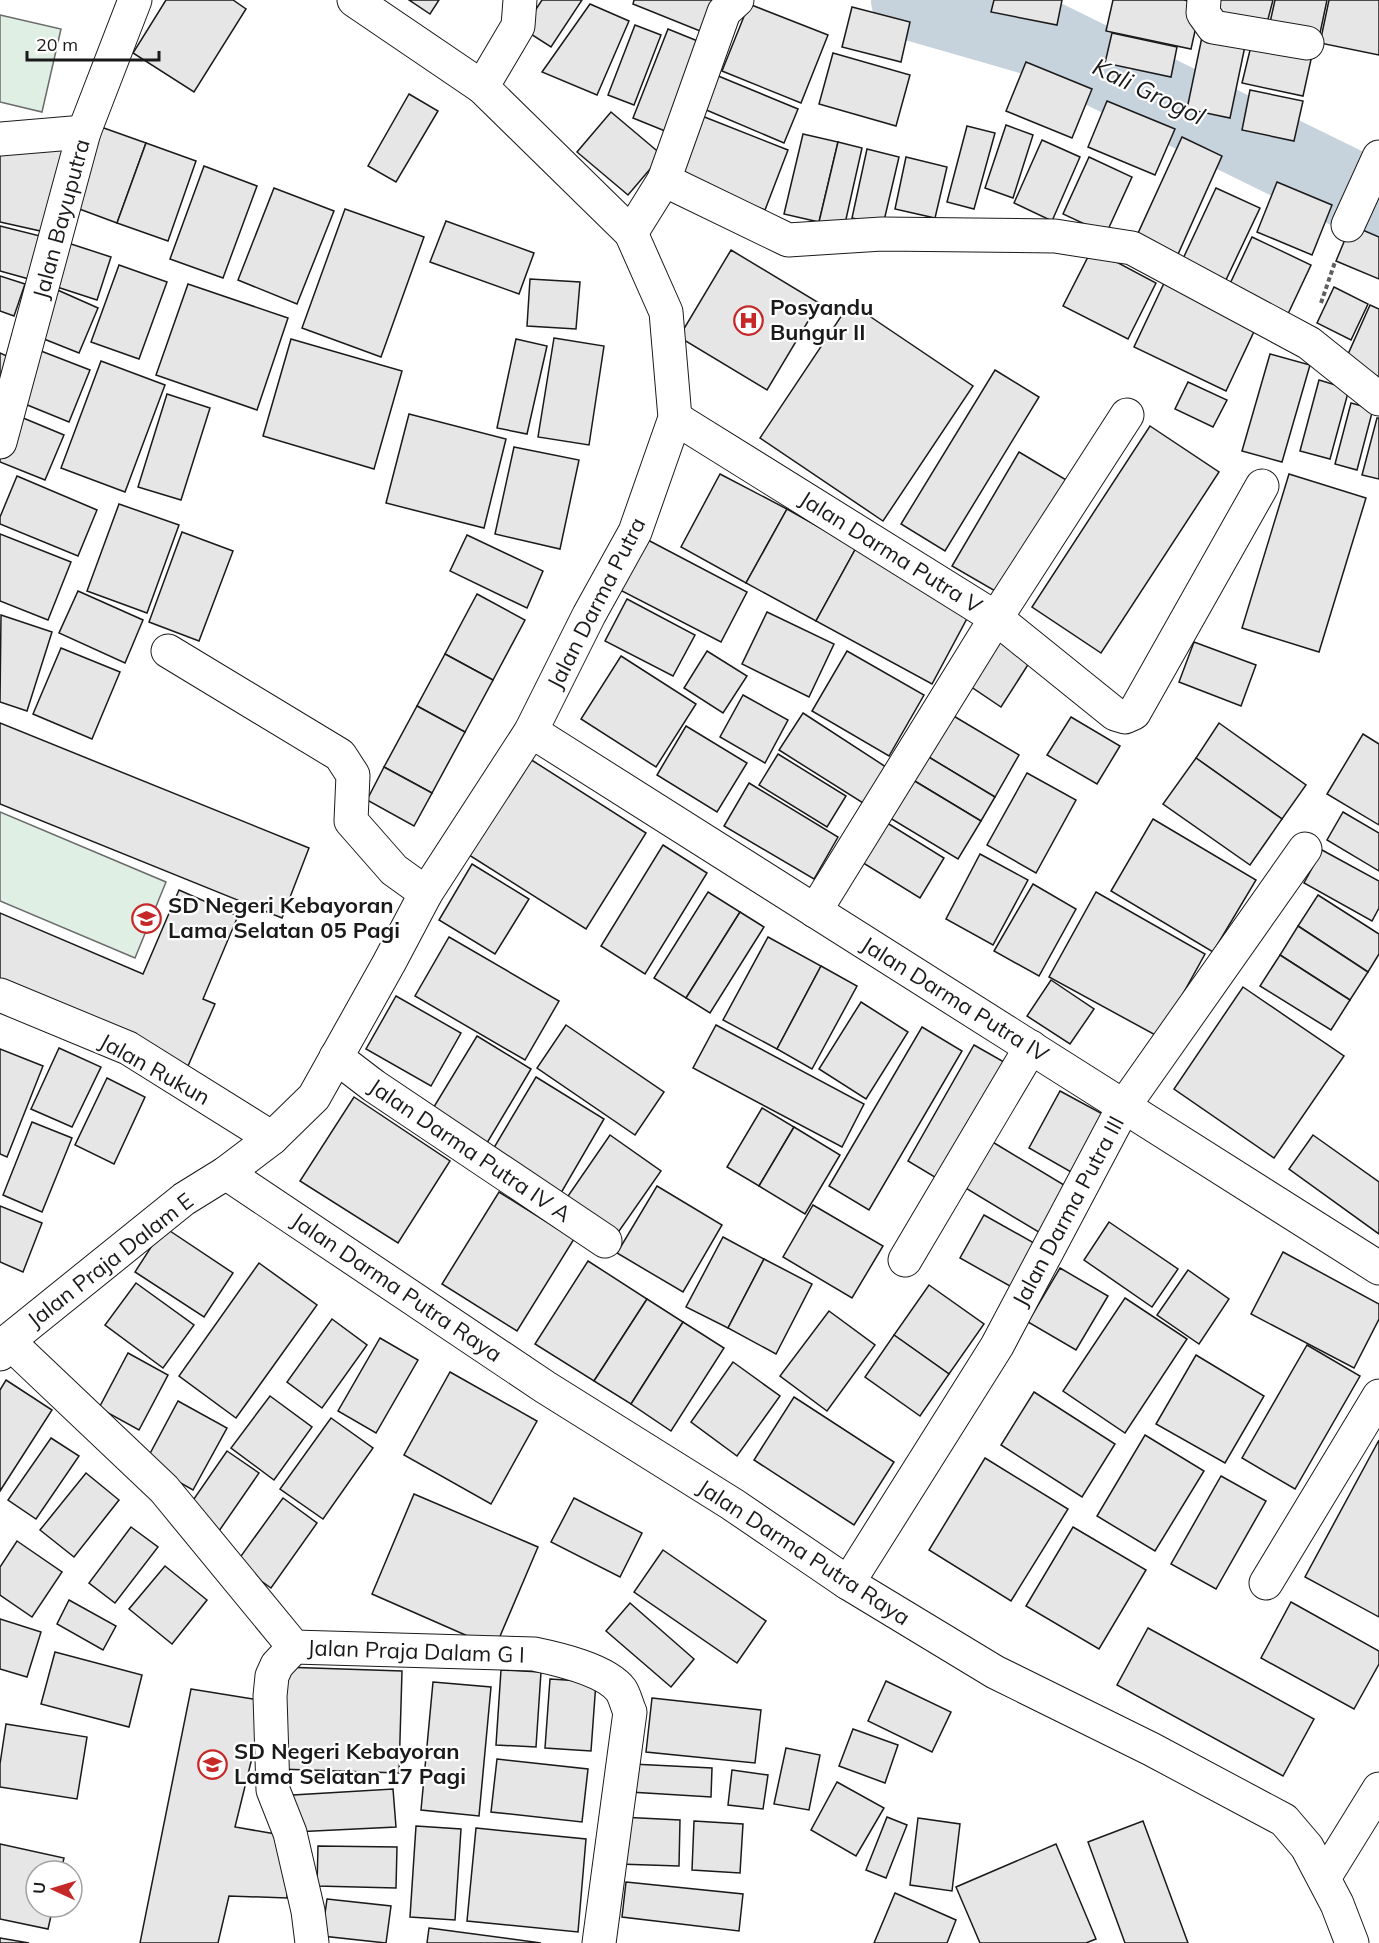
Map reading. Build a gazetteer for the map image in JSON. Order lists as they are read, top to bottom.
{
  "streets": {
    "street": [
      "Jalan Bayuputra",
      "Jalan Darma Putra V",
      "Jalan Darma Putra",
      "Jalan Darma Putra IV",
      "Jalan Rukun",
      "Jalan Darma Putra IV A",
      "Jalan Darma Putra III",
      "Jalan Praja Dalam E",
      "Jalan Darma Putra Raya",
      "Jalan Praja Dalam G I"
    ]
  },
  "crossings": [
    ["Jalan Darma Putra V", "Jalan Darma Putra"],
    ["Jalan Darma Putra V", "Jalan Darma Putra IV"],
    ["Jalan Darma Putra", "Jalan Darma Putra IV"],
    ["Jalan Darma Putra", "Jalan Rukun"],
    ["Jalan Darma Putra", "Jalan Darma Putra IV A"],
    ["Jalan Darma Putra", "Jalan Praja Dalam E"],
    ["Jalan Darma Putra", "Jalan Darma Putra Raya"],
    ["Jalan Darma Putra IV", "Jalan Darma Putra III"],
    ["Jalan Darma Putra III", "Jalan Darma Putra Raya"],
    ["Jalan Praja Dalam E", "Jalan Darma Putra Raya"],
    ["Jalan Praja Dalam E", "Jalan Praja Dalam G I"]
  ],
  "water": ["Kali Grogol"],
  "places": {
    "hospital": ["Posyandu Bungur II"],
    "school or university": ["SD Negeri Kebayoran Lama Selatan 05 Pagi", "SD Negeri Kebayoran Lama Selatan 17 Pagi"]
  },
  "scale_bar": "20 m",
  "north": "left"
}
